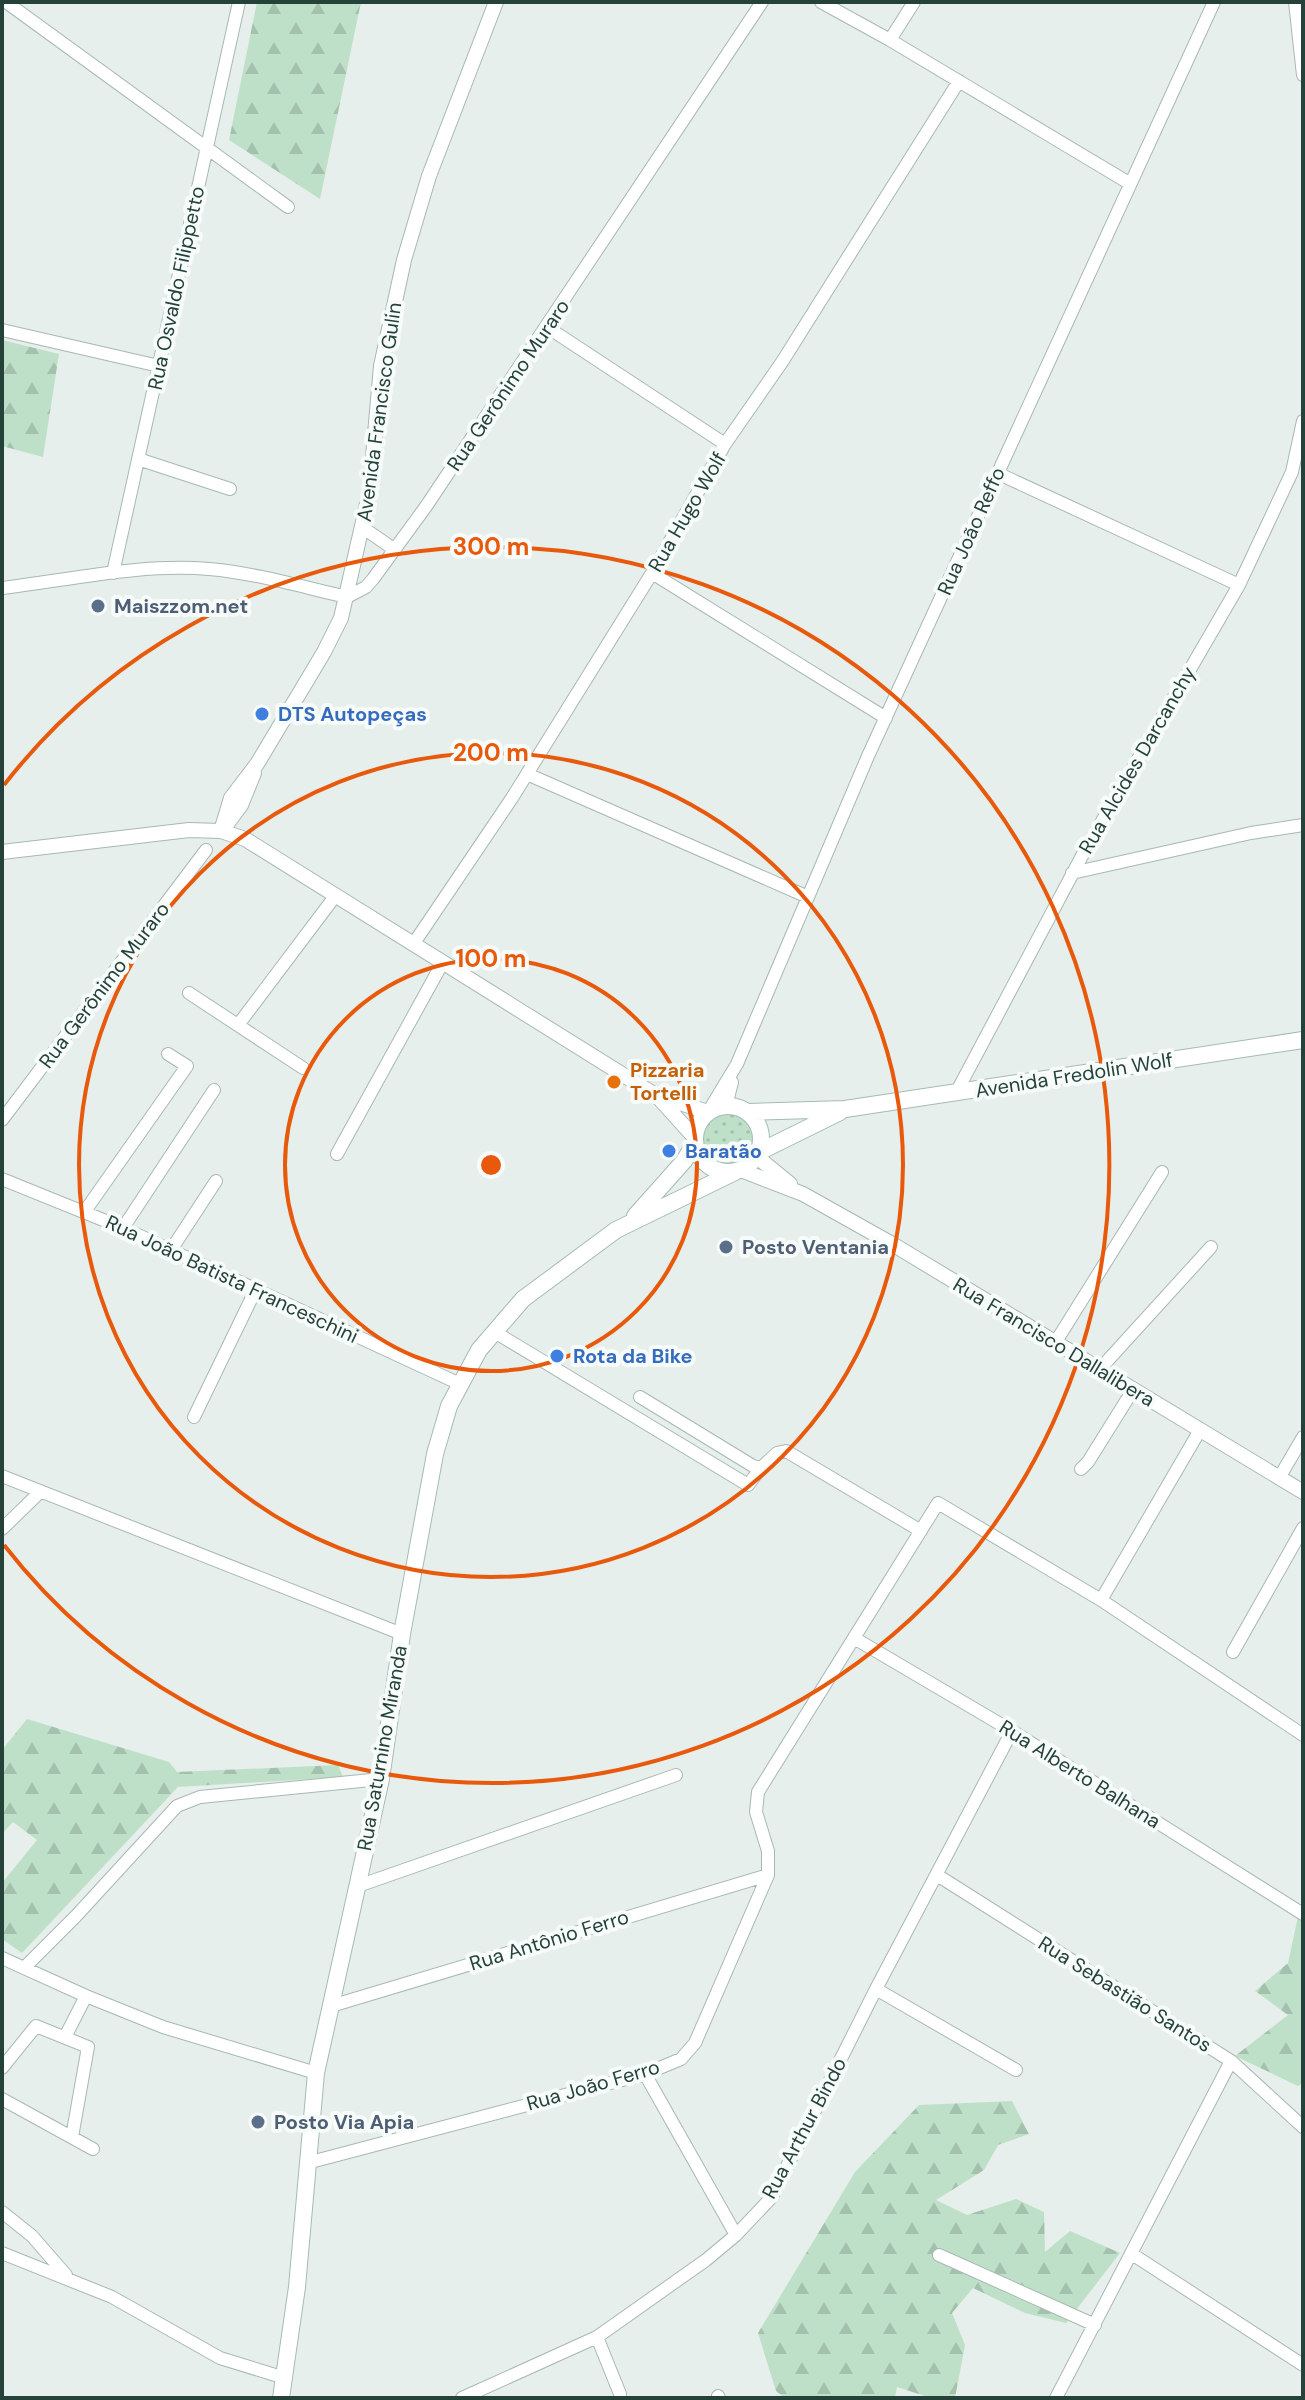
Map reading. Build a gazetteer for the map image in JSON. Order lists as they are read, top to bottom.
{
  "streets": {
    "main road": ["Avenida Fredolin Wolf", "Rua Saturnino Miranda"],
    "street": [
      "Rua Osvaldo Filippetto",
      "Rua Gerônimo Muraro",
      "Avenida Francisco Gulin",
      "Rua Hugo Wolf",
      "Rua João Reffo",
      "Rua Alcides Darcanchy",
      "Rua João Batista Franceschini",
      "Rua Francisco Dallalibera",
      "Rua Alberto Balhana",
      "Rua Antônio Ferro",
      "Rua Sebastião Santos",
      "Rua João Ferro",
      "Rua Arthur Bindo"
    ]
  },
  "crossings": [
    ["Rua Gerônimo Muraro", "Avenida Francisco Gulin"],
    ["Rua João Reffo", "Avenida Fredolin Wolf"],
    ["Rua João Reffo", "Rua Francisco Dallalibera"],
    ["Rua João Reffo", "Rua Saturnino Miranda"],
    ["Rua Alcides Darcanchy", "Avenida Fredolin Wolf"],
    ["Avenida Fredolin Wolf", "Rua Francisco Dallalibera"],
    ["Avenida Fredolin Wolf", "Rua Saturnino Miranda"],
    ["Rua João Batista Franceschini", "Rua Saturnino Miranda"],
    ["Rua Francisco Dallalibera", "Rua Saturnino Miranda"],
    ["Rua Saturnino Miranda", "Rua Antônio Ferro"],
    ["Rua Saturnino Miranda", "Rua João Ferro"],
    ["Rua Alberto Balhana", "Rua Arthur Bindo"],
    ["Rua Antônio Ferro", "Rua João Ferro"],
    ["Rua Sebastião Santos", "Rua Arthur Bindo"]
  ],
  "places": [
    "Maiszzom.net",
    "DTS Autopeças",
    "Pizzaria Tortelli",
    "Baratão",
    "Posto Ventania",
    "Rota da Bike",
    "Posto Via Apia"
  ],
  "rings": ["300 m", "200 m", "100 m"]
}
